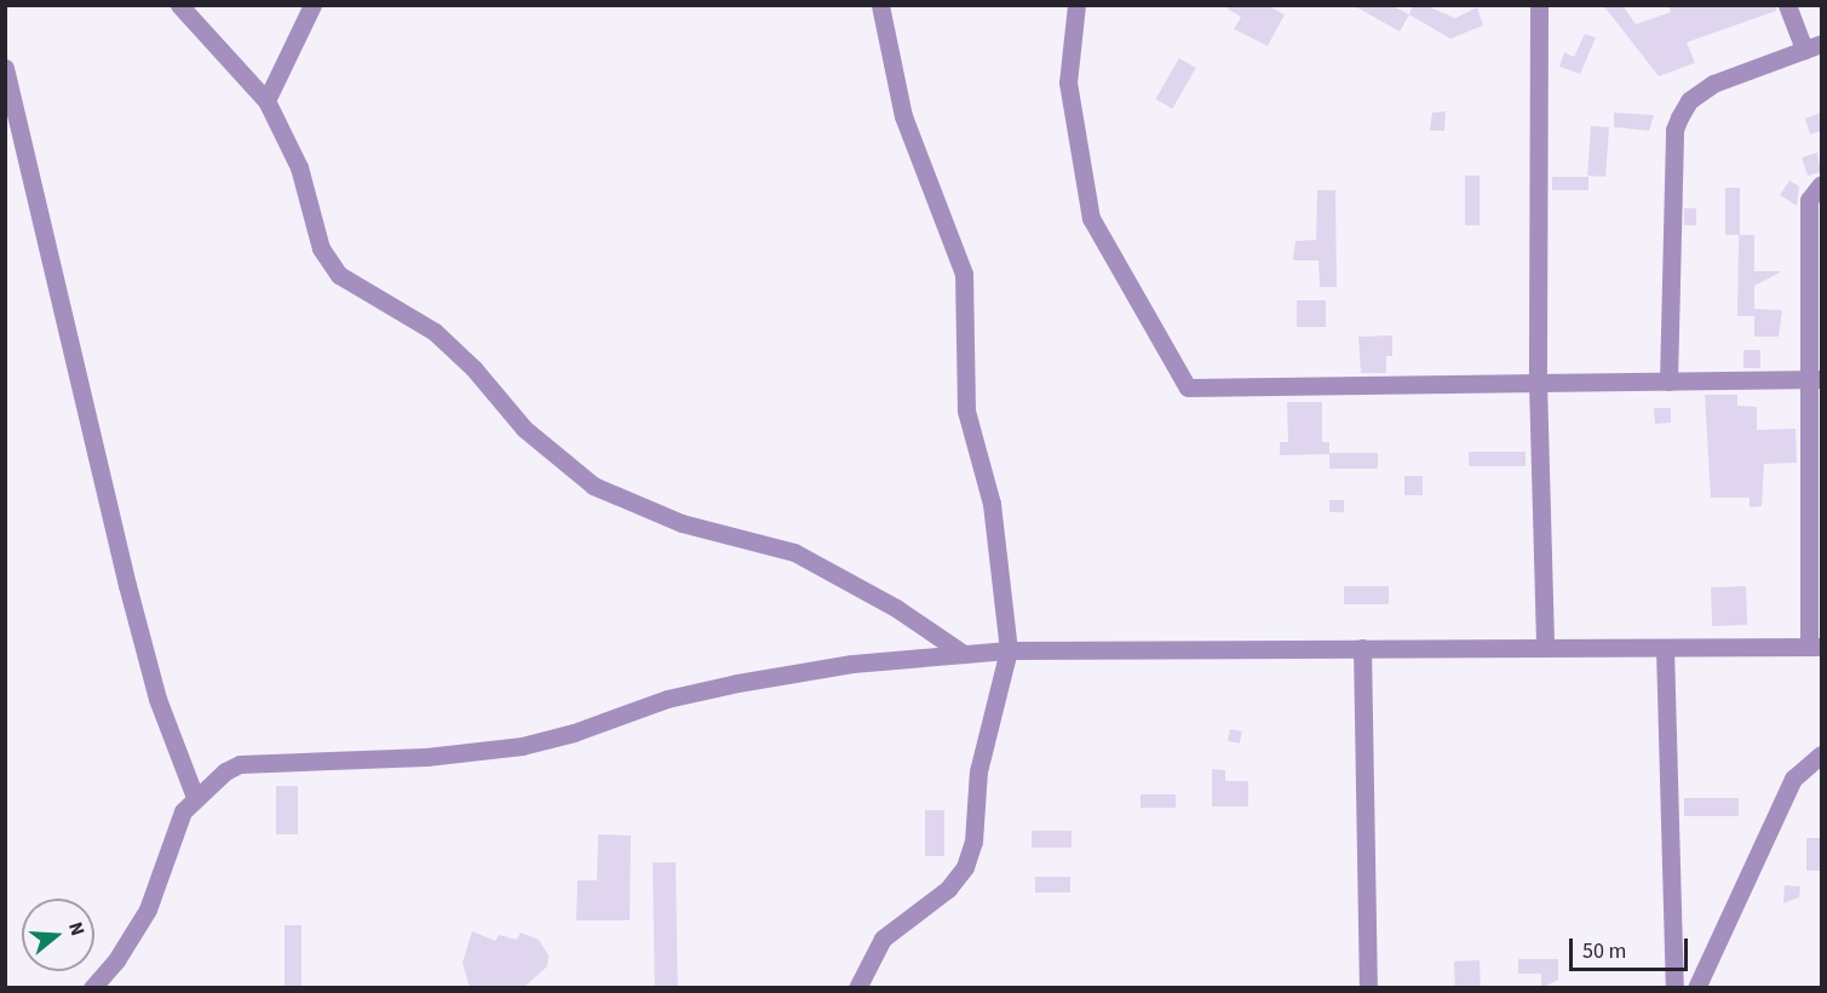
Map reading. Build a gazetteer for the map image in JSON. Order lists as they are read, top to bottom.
{
  "scale_bar": "50 m",
  "north": "right"
}
